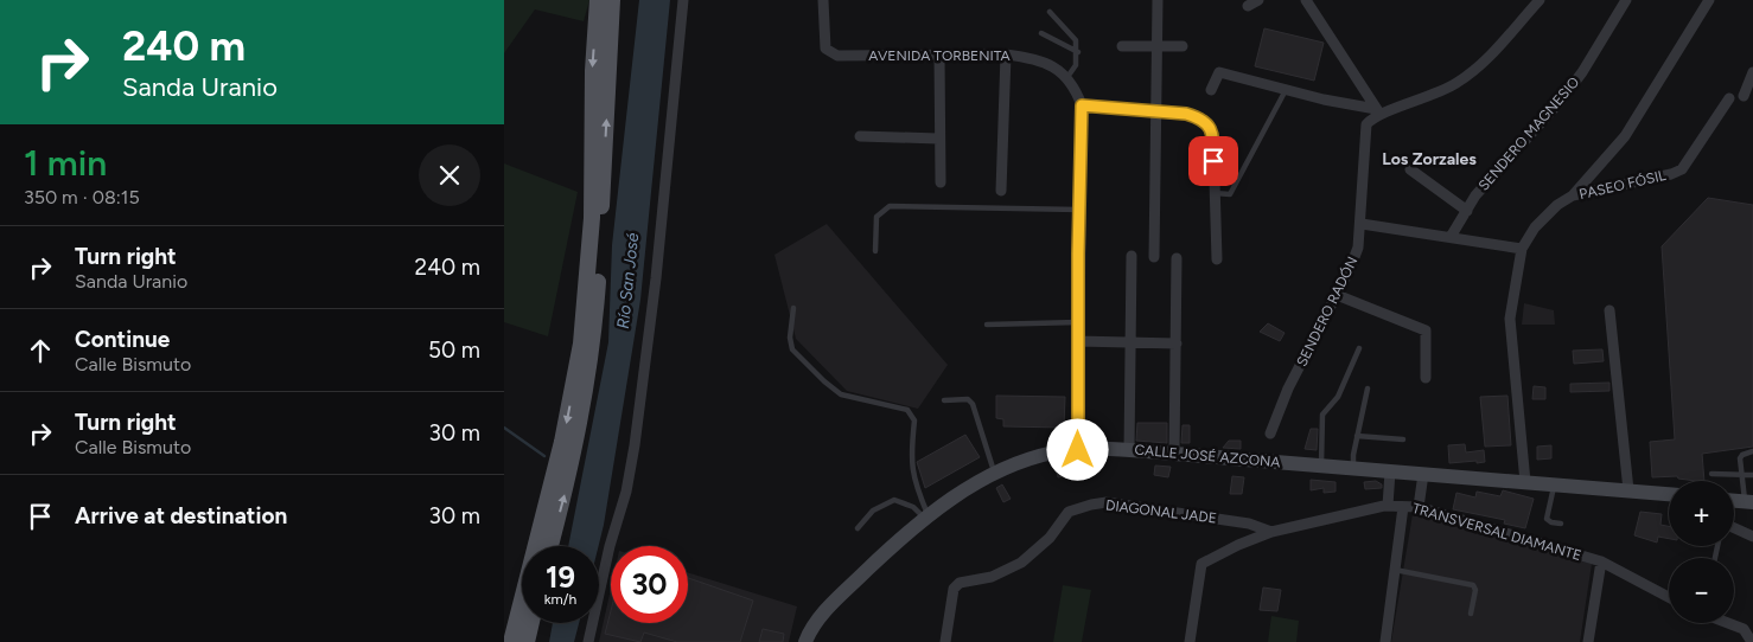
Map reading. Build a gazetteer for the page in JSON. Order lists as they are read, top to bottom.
{
  "streets": {
    "main road": ["CALLE JOSÉ AZCONA"],
    "street": [
      "AVENIDA TORBENITA",
      "SENDERO MAGNESIO",
      "PASEO FÓSIL",
      "SENDERO RADÓN",
      "DIAGONAL JADE",
      "TRANSVERSAL DIAMANTE"
    ]
  },
  "crossings": [
    ["PASEO FÓSIL", "CALLE JOSÉ AZCONA"],
    ["DIAGONAL JADE", "TRANSVERSAL DIAMANTE"]
  ],
  "districts": ["Los Zorzales"],
  "water": ["Río San José"],
  "page": {
    "turn": ["240 m", "Sanda Uranio"],
    "heading": ["1 min", "350 m · 08:15"],
    "list": [
      {
        "name": "Turn right",
        "note": "Sanda Uranio",
        "value": "240 m"
      },
      {
        "name": "Continue",
        "note": "Calle Bismuto",
        "value": "50 m"
      },
      {
        "name": "Turn right",
        "note": "Calle Bismuto",
        "value": "30 m"
      },
      {
        "name": "Arrive at destination",
        "value": "30 m"
      }
    ],
    "map_buttons": ["+", "−"],
    "speed": "19 km/h",
    "limit": "30"
  }
}
